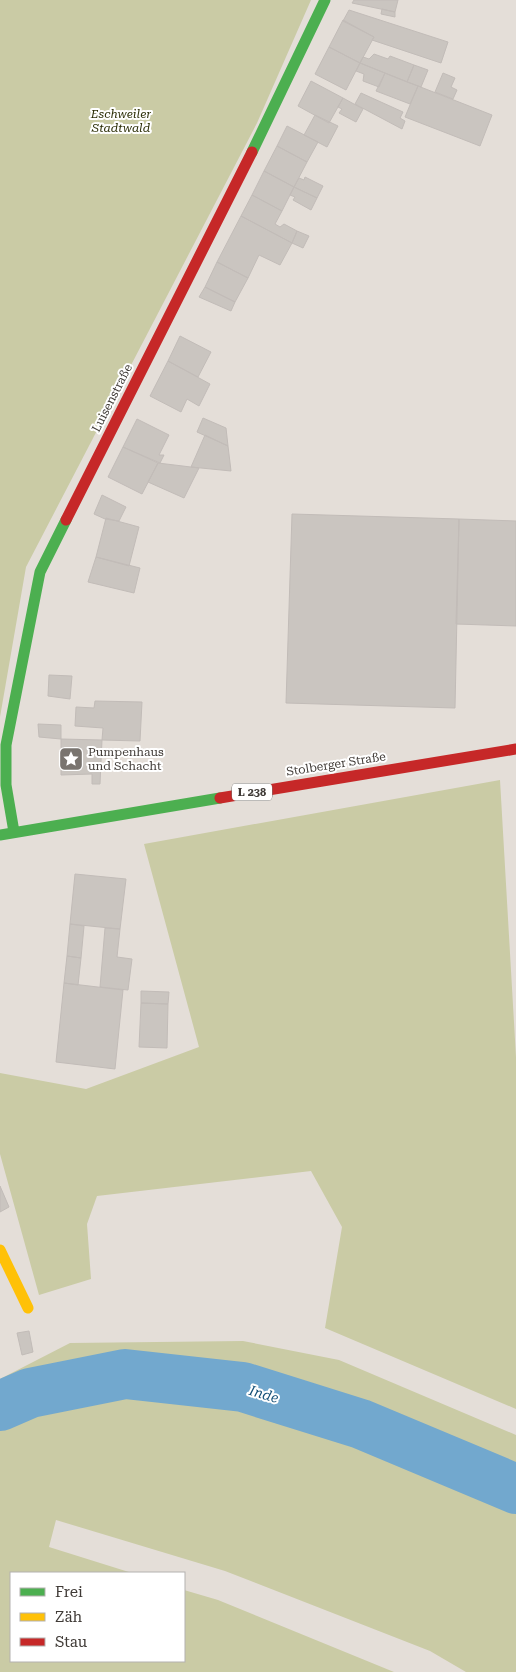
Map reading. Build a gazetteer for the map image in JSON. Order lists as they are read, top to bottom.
{
  "streets": {
    "street": ["Luisenstraße", "Stolberger Straße", "L 238"]
  },
  "crossings": [
    ["Luisenstraße", "Stolberger Straße"],
    ["Luisenstraße", "L 238"],
    ["Stolberger Straße", "L 238"]
  ],
  "water": ["Inde"],
  "parks": ["Eschweiler Stadtwald"],
  "places": {
    "place": ["Pumpenhaus und Schacht"]
  },
  "legend": ["Frei", "Zäh", "Stau"]
}
